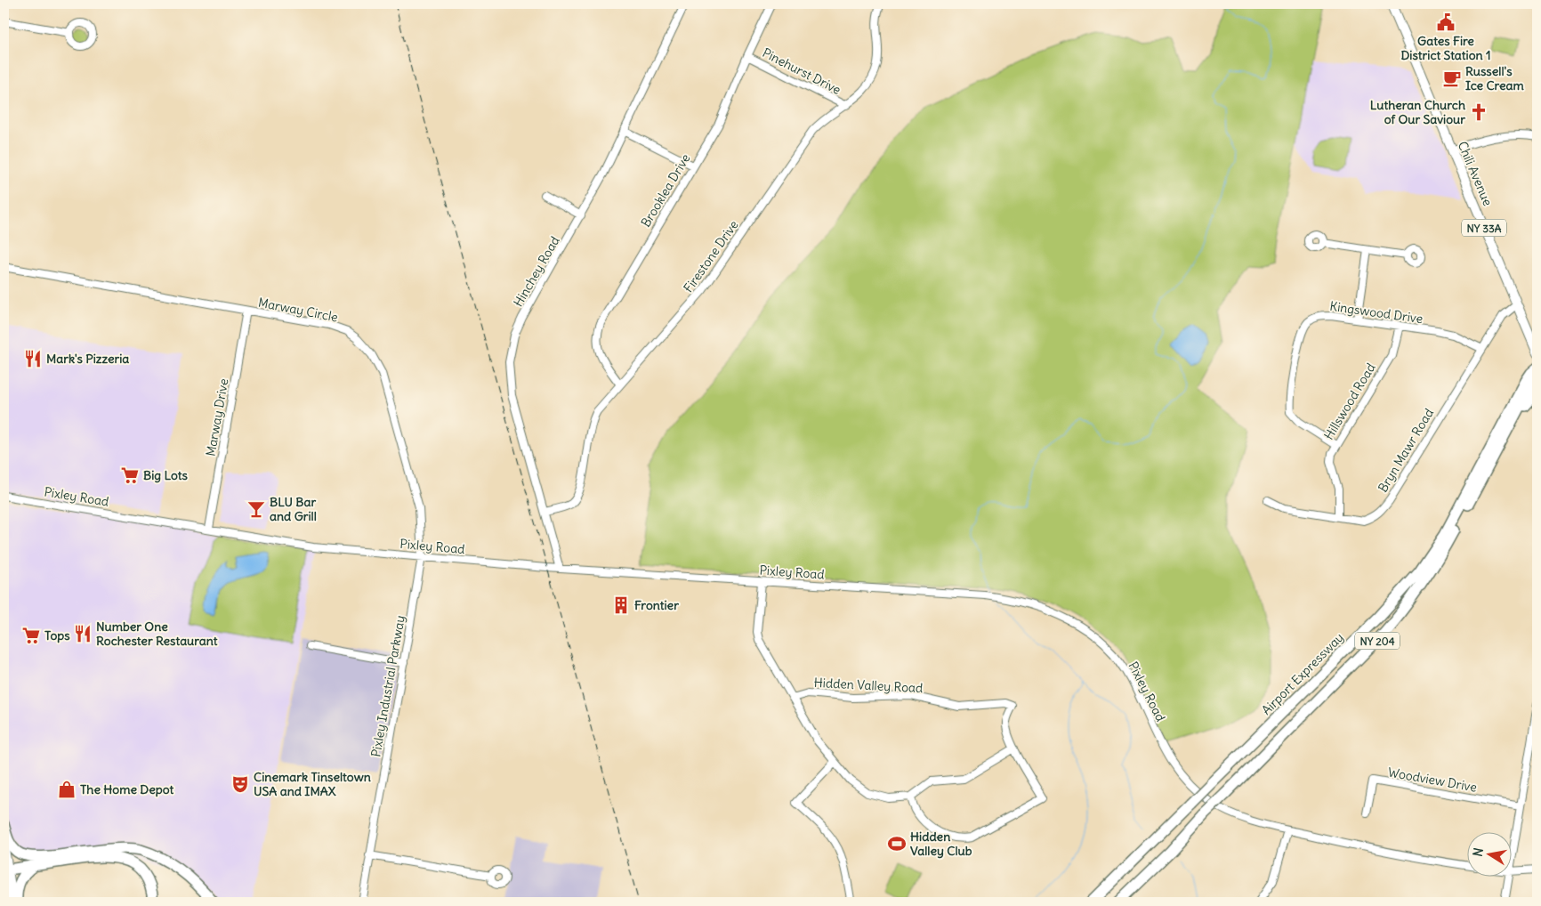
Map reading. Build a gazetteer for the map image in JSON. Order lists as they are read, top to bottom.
{
  "streets": {
    "highway": ["NY 204", "Airport Expressway"],
    "main road": ["Chili Avenue", "NY 33A"],
    "street": [
      "Pinehurst Drive",
      "Brooklea Drive",
      "Firestone Drive",
      "Hinchey Road",
      "Marway Circle",
      "Kingswood Drive",
      "Hillswood Road",
      "Marway Drive",
      "Bryn Mawr Road",
      "Pixley Road",
      "Hidden Valley Road",
      "Pixley Industrial Parkway",
      "Woodview Drive"
    ]
  },
  "crossings": [
    ["Pinehurst Drive", "Brooklea Drive"],
    ["Pinehurst Drive", "Firestone Drive"],
    ["Chili Avenue", "Bryn Mawr Road"],
    ["Brooklea Drive", "Firestone Drive"],
    ["Firestone Drive", "Hinchey Road"],
    ["Hinchey Road", "Pixley Road"],
    ["Marway Circle", "Marway Drive"],
    ["Marway Circle", "Pixley Road"],
    ["Marway Circle", "Pixley Industrial Parkway"],
    ["Kingswood Drive", "Hillswood Road"],
    ["Kingswood Drive", "Bryn Mawr Road"],
    ["Hillswood Road", "Bryn Mawr Road"],
    ["Marway Drive", "Pixley Road"],
    ["Pixley Road", "Pixley Industrial Parkway"]
  ],
  "places": {
    "public building": ["Gates Fire District Station 1"],
    "cafe": ["Russell's Ice Cream"],
    "church": ["Lutheran Church of Our Saviour"],
    "restaurant": ["Mark's Pizzeria", "Number One Rochester Restaurant"],
    "supermarket": ["Big Lots", "Tops"],
    "bar": ["BLU Bar and Grill"],
    "building": ["Frontier"],
    "theatre": ["Cinemark Tinseltown USA and IMAX"],
    "shop": ["The Home Depot"],
    "sports": ["Hidden Valley Club"]
  },
  "north": "left"
}
